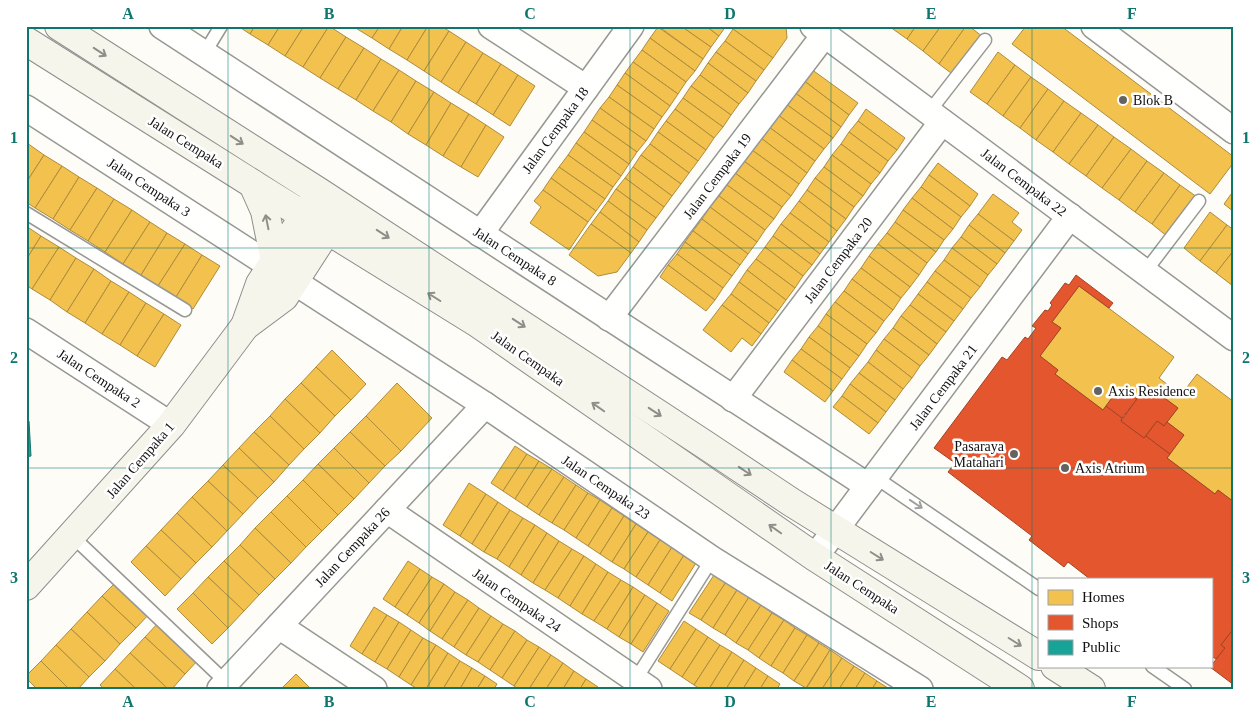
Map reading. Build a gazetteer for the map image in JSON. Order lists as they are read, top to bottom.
{
  "streets": {
    "main road": ["Jalan Cempaka", "Jalan Cempaka 1"],
    "street": [
      "Jalan Cempaka 18",
      "Jalan Cempaka 19",
      "Jalan Cempaka 22",
      "Jalan Cempaka 3",
      "Jalan Cempaka 8",
      "Jalan Cempaka 20",
      "Jalan Cempaka 2",
      "Jalan Cempaka 21",
      "Jalan Cempaka 23",
      "Jalan Cempaka 26",
      "Jalan Cempaka 24"
    ]
  },
  "crossings": [
    ["Jalan Cempaka 18", "Jalan Cempaka 8"],
    ["Jalan Cempaka", "Jalan Cempaka 21"],
    ["Jalan Cempaka", "Jalan Cempaka 1"],
    ["Jalan Cempaka 19", "Jalan Cempaka 22"],
    ["Jalan Cempaka 19", "Jalan Cempaka 8"],
    ["Jalan Cempaka 22", "Jalan Cempaka 20"],
    ["Jalan Cempaka 22", "Jalan Cempaka 21"],
    ["Jalan Cempaka 3", "Jalan Cempaka 1"],
    ["Jalan Cempaka 8", "Jalan Cempaka 20"],
    ["Jalan Cempaka 8", "Jalan Cempaka 21"],
    ["Jalan Cempaka 2", "Jalan Cempaka 1"],
    ["Jalan Cempaka 1", "Jalan Cempaka 23"],
    ["Jalan Cempaka 23", "Jalan Cempaka 26"],
    ["Jalan Cempaka 26", "Jalan Cempaka 24"]
  ],
  "places": [
    "Blok B",
    "Axis Residence",
    "Pasaraya Matahari",
    "Axis Atrium"
  ],
  "legend": ["Homes", "Shops", "Public"],
  "grid": {
    "columns": [
      "A",
      "B",
      "C",
      "D",
      "E",
      "F"
    ],
    "rows": ["1", "2", "3"]
  }
}
